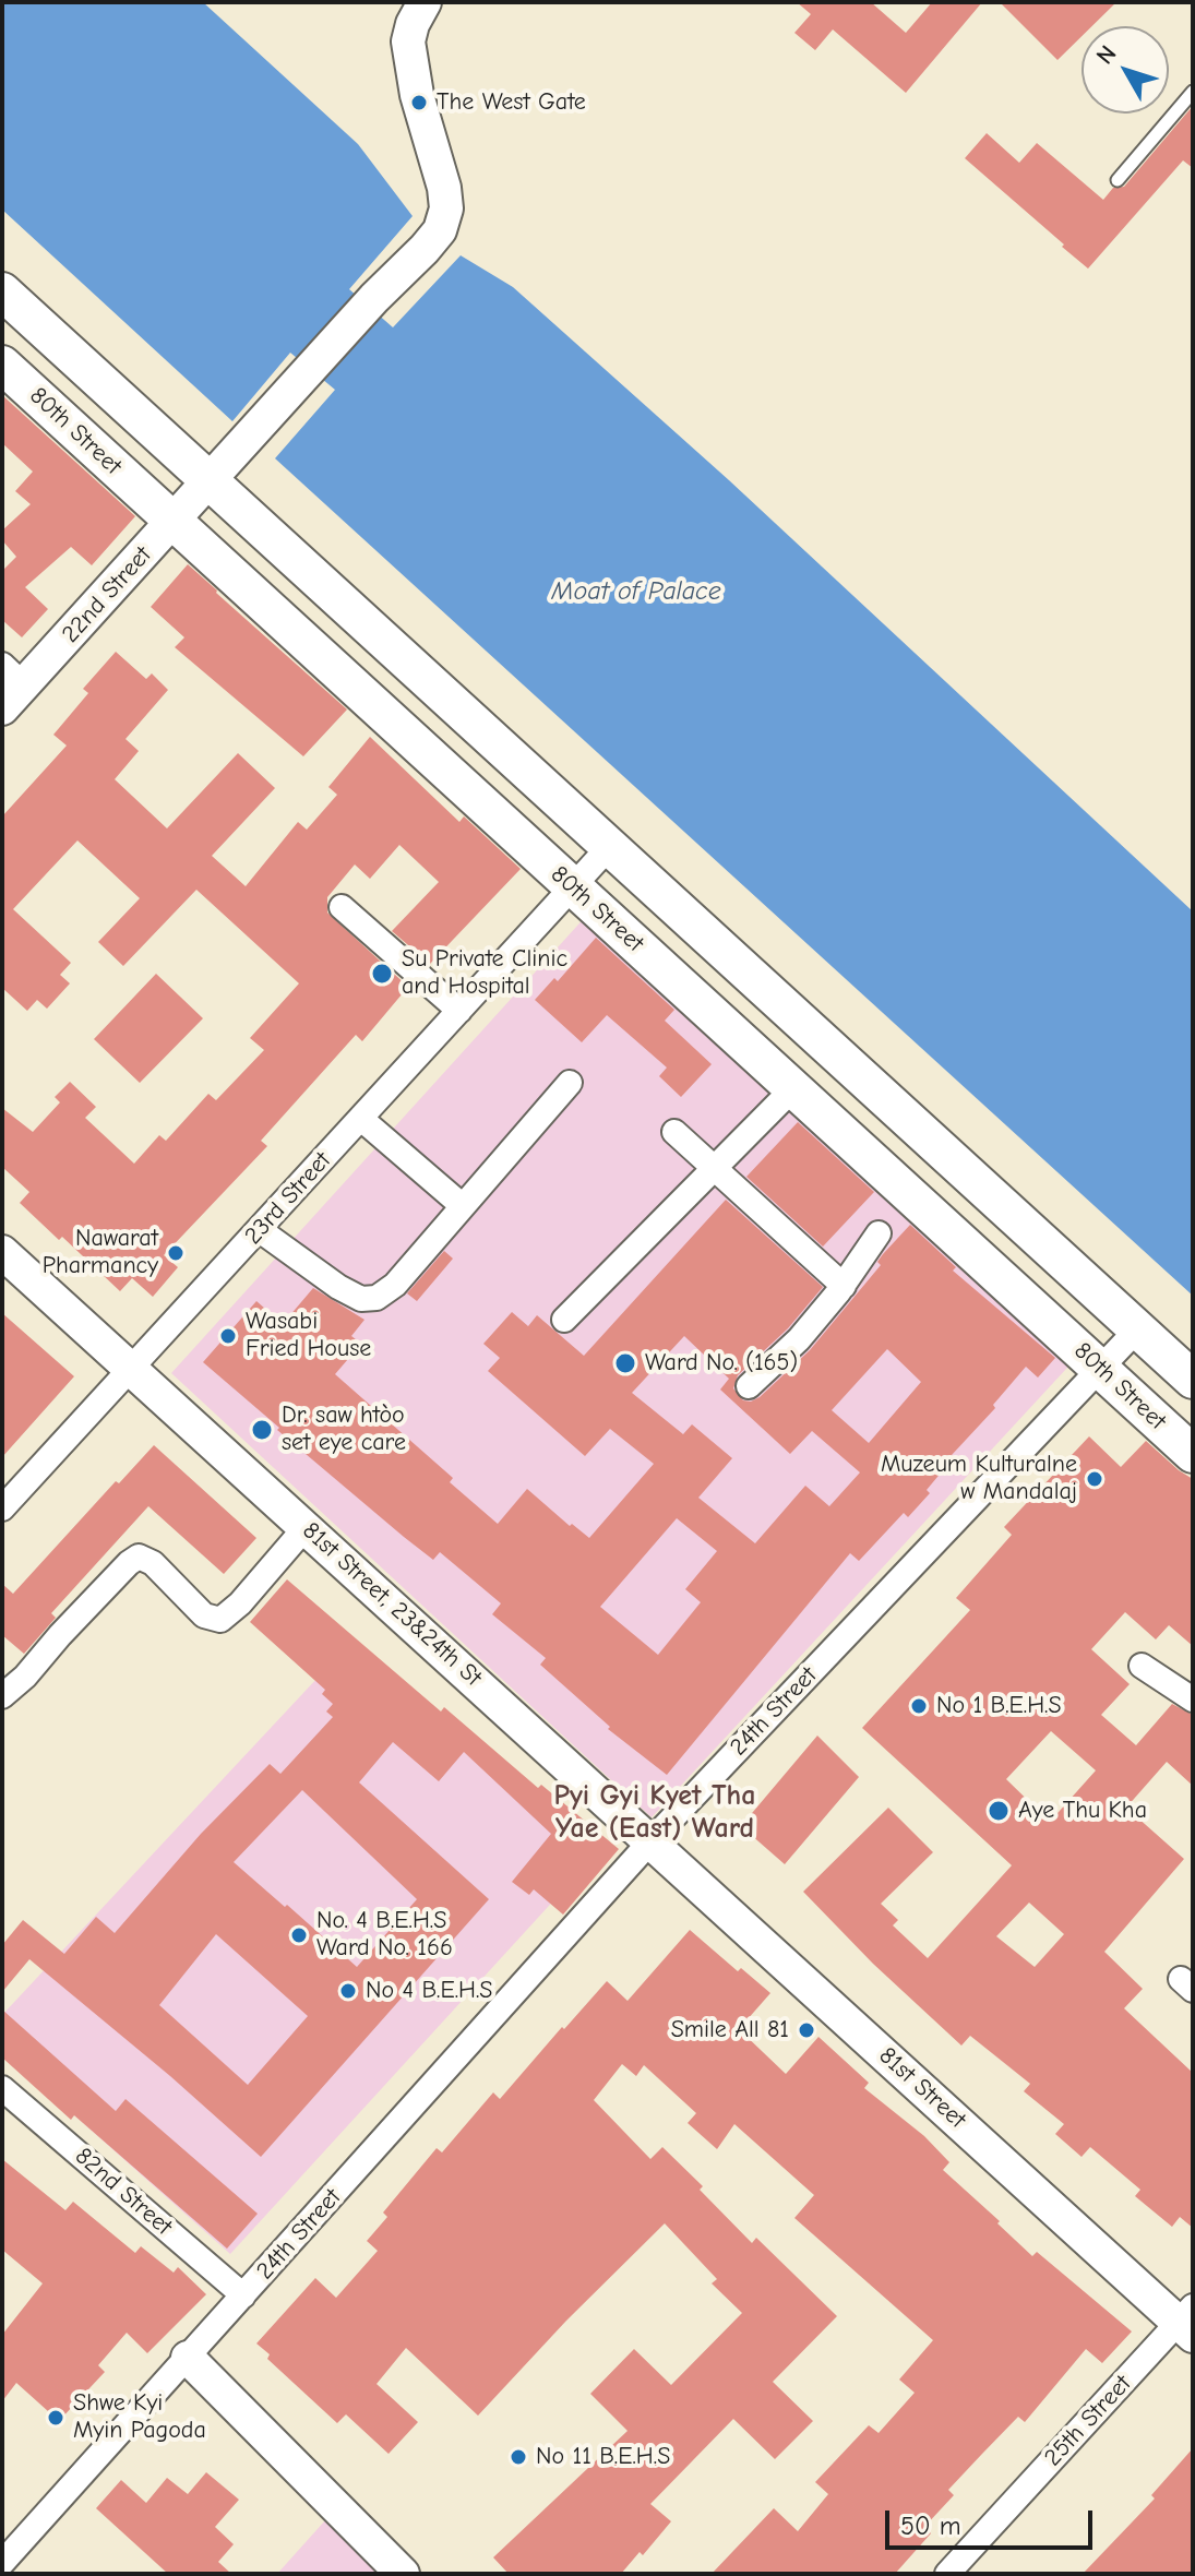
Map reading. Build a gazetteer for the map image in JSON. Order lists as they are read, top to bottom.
{
  "streets": {
    "main road": ["80th Street"],
    "street": [
      "22nd Street",
      "23rd Street",
      "81st Street, 23&24th St",
      "24th Street",
      "81st Street",
      "82nd Street",
      "25th Street"
    ]
  },
  "crossings": [
    ["80th Street", "22nd Street"],
    ["80th Street", "23rd Street"],
    ["80th Street", "24th Street"],
    ["23rd Street", "81st Street, 23&24th St"],
    ["81st Street, 23&24th St", "24th Street"],
    ["81st Street, 23&24th St", "81st Street"],
    ["24th Street", "81st Street"],
    ["24th Street", "82nd Street"],
    ["81st Street", "25th Street"]
  ],
  "districts": ["Pyi Gyi Kyet Tha Yae (East) Ward"],
  "water": ["Moat of Palace"],
  "places": [
    "The West Gate",
    "Su Private Clinic and Hospital",
    "Nawarat Pharmancy",
    "Wasabi Fried House",
    "Ward No. (165)",
    "Dr. saw htòo set eye care",
    "Muzeum Kulturalne w Mandalaj",
    "No 1 B.E.H.S",
    "Aye Thu Kha",
    "No. 4 B.E.H.S Ward No. 166",
    "No 4 B.E.H.S",
    "Smile All 81",
    "Shwe Kyi Myin Pagoda",
    "No 11 B.E.H.S"
  ],
  "scale_bar": "50 m",
  "north": "top left"
}
